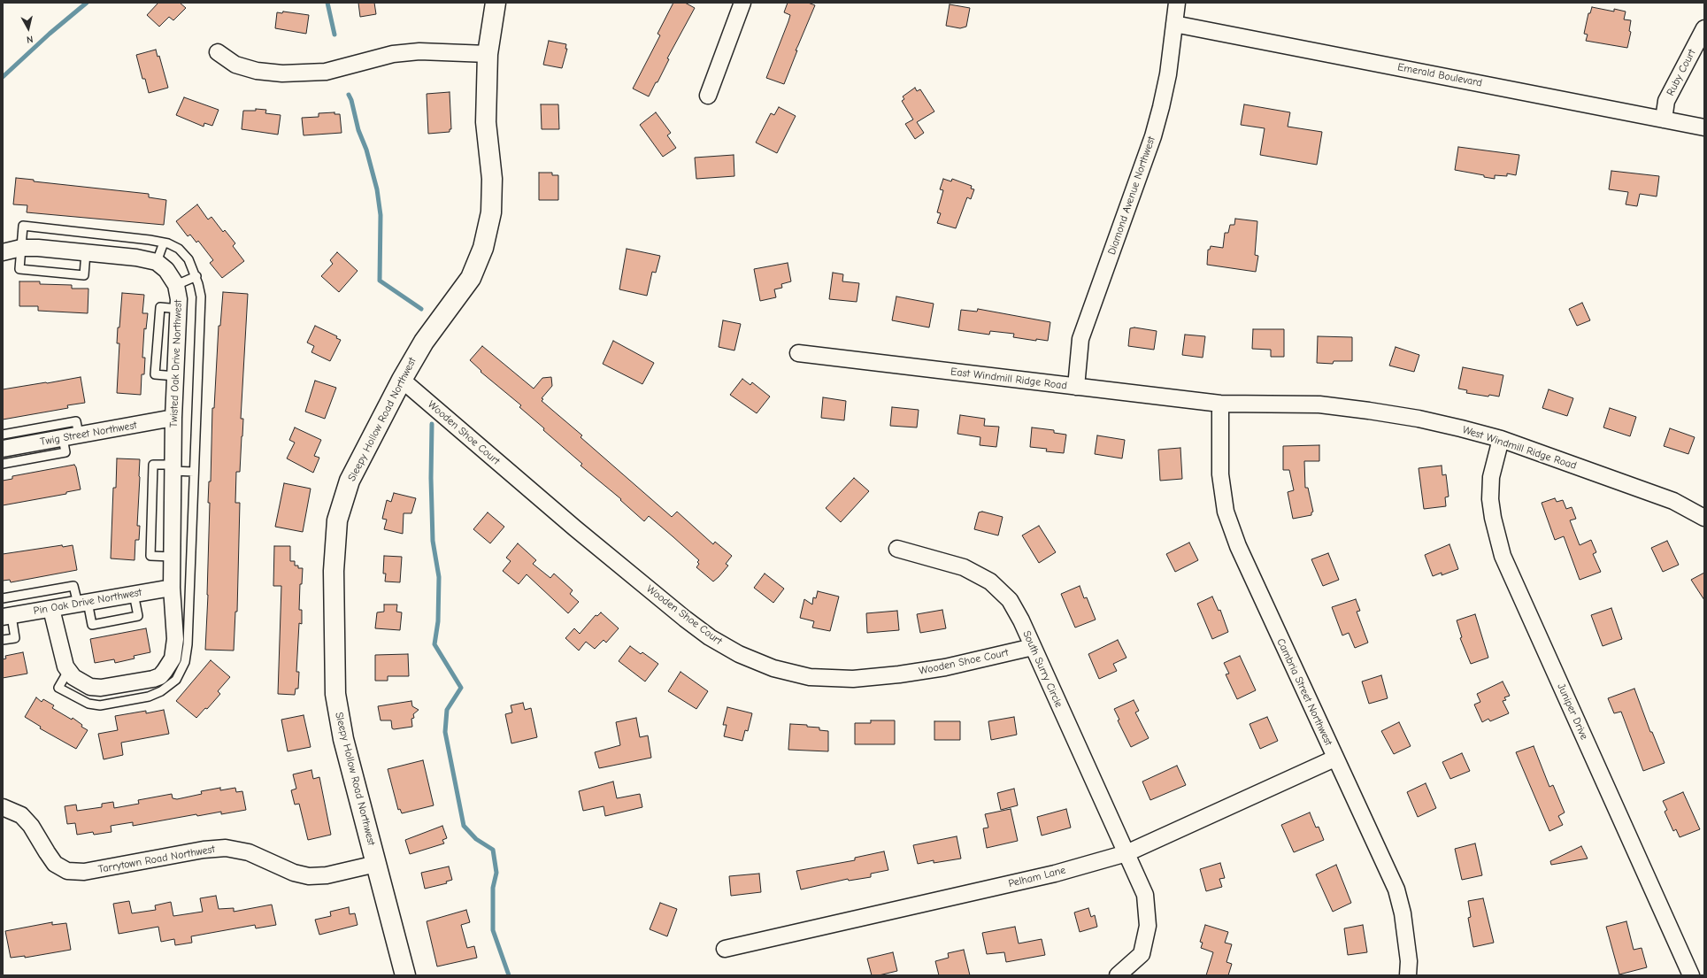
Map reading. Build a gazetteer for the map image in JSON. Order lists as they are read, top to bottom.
{
  "streets": {
    "street": [
      "Ruby Court",
      "Emerald Boulevard",
      "Diamond Avenue Northwest",
      "Twisted Oak Drive Northwest",
      "East Windmill Ridge Road",
      "Sleepy Hollow Road Northwest",
      "Wooden Shoe Court",
      "Twig Street Northwest",
      "West Windmill Ridge Road",
      "Pin Oak Drive Northwest",
      "South Surry Circle",
      "Cambria Street Northwest",
      "Juniper Drive",
      "Tarrytown Road Northwest",
      "Pelham Lane"
    ]
  },
  "crossings": [
    ["Ruby Court", "Emerald Boulevard"],
    ["Emerald Boulevard", "Diamond Avenue Northwest"],
    ["Diamond Avenue Northwest", "East Windmill Ridge Road"],
    ["Twisted Oak Drive Northwest", "Twig Street Northwest"],
    ["Twisted Oak Drive Northwest", "Pin Oak Drive Northwest"],
    ["East Windmill Ridge Road", "West Windmill Ridge Road"],
    ["East Windmill Ridge Road", "Cambria Street Northwest"],
    ["Sleepy Hollow Road Northwest", "Wooden Shoe Court"],
    ["Sleepy Hollow Road Northwest", "Tarrytown Road Northwest"],
    ["Wooden Shoe Court", "South Surry Circle"],
    ["West Windmill Ridge Road", "Cambria Street Northwest"],
    ["West Windmill Ridge Road", "Juniper Drive"],
    ["South Surry Circle", "Pelham Lane"],
    ["Cambria Street Northwest", "Pelham Lane"]
  ],
  "north": "bottom"
}
